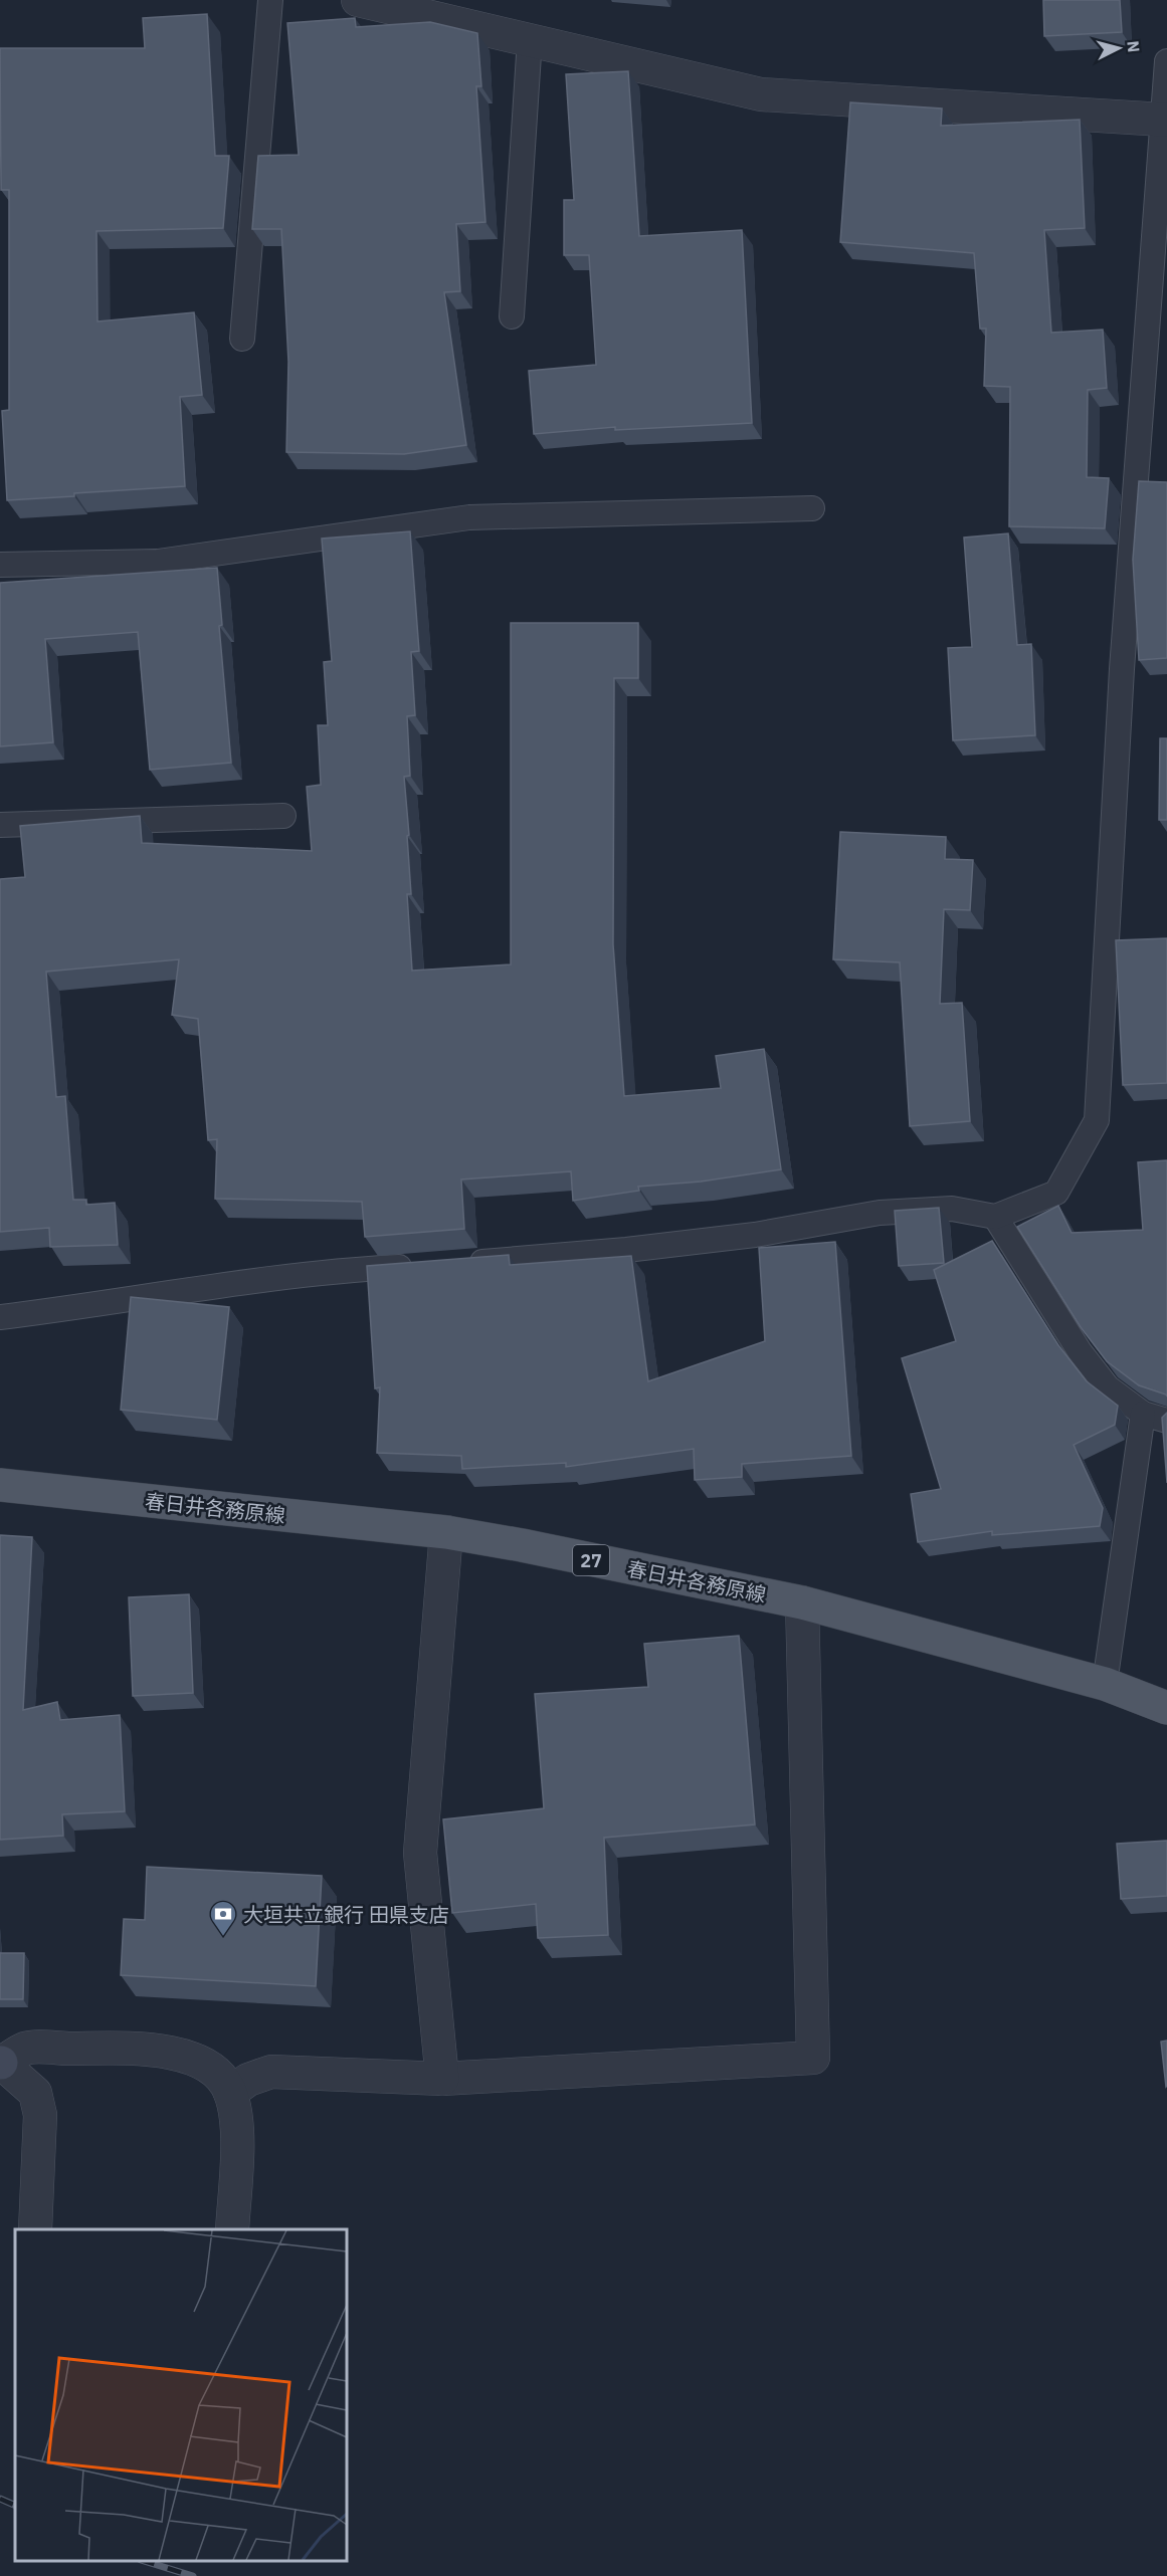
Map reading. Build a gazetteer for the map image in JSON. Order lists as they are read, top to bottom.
{
  "streets": {
    "main road": ["春日井各務原線", "27"]
  },
  "places": {
    "bank": ["大垣共立銀行 田県支店"]
  },
  "north": "right"
}
